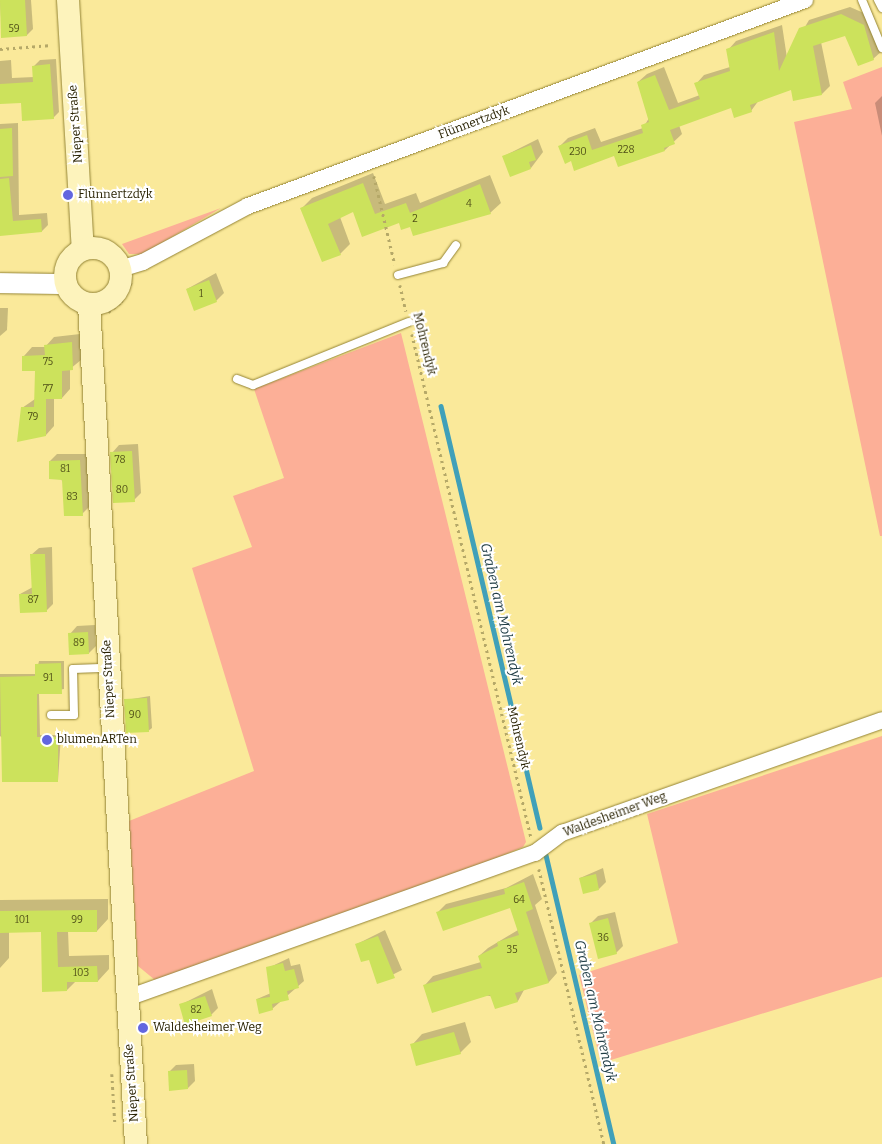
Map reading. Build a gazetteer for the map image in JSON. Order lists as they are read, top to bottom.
{
  "streets": {
    "main road": ["Nieper Straße"],
    "street": ["Flünnertzdyk", "Waldesheimer Weg"],
    "path": ["Mohrendyk"]
  },
  "crossings": [
    ["Flünnertzdyk", "Nieper Straße"],
    ["Flünnertzdyk", "Mohrendyk"],
    ["Nieper Straße", "Waldesheimer Weg"],
    ["Mohrendyk", "Waldesheimer Weg"]
  ],
  "water": ["Graben am Mohrendyk"],
  "places": ["Flünnertzdyk", "blumenARTen", "Waldesheimer Weg"],
  "house_numbers": [
    "59",
    "228",
    "230",
    "4",
    "2",
    "1",
    "75",
    "77",
    "79",
    "78",
    "81",
    "80",
    "83",
    "87",
    "89",
    "91",
    "90",
    "64",
    "101",
    "99",
    "36",
    "35",
    "103",
    "82"
  ]
}
